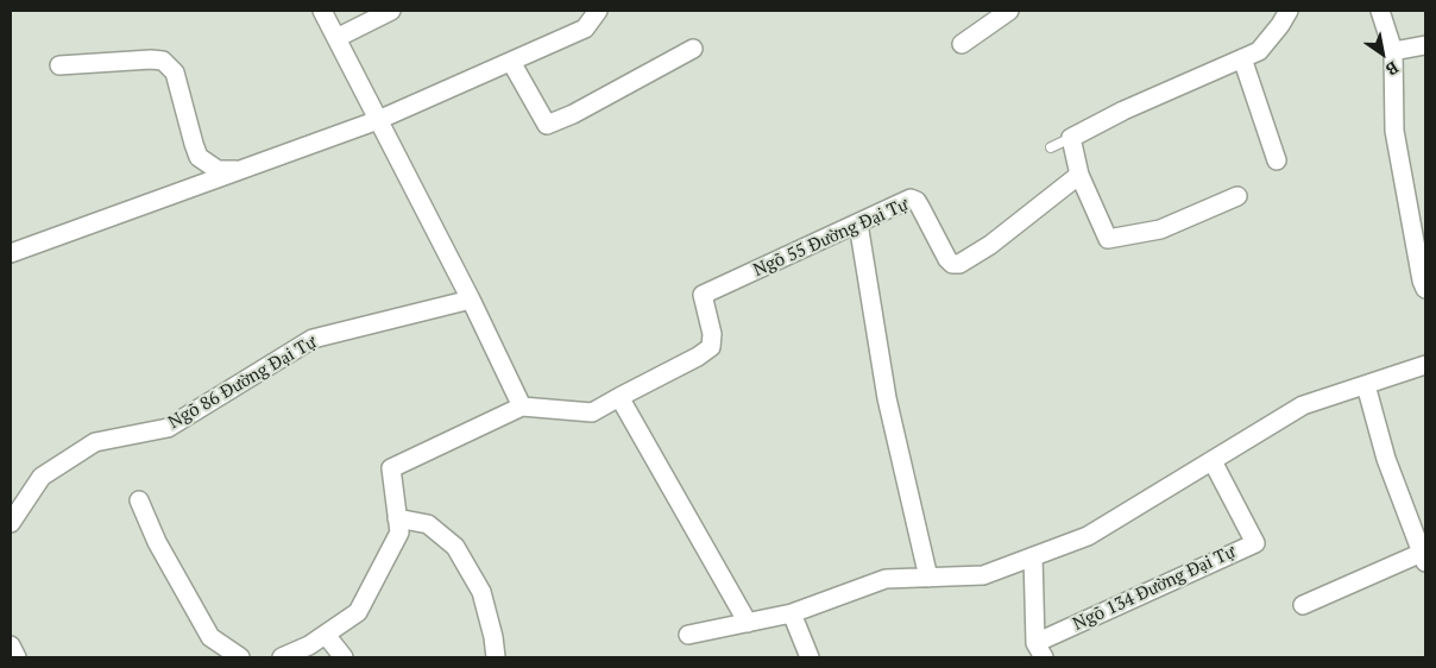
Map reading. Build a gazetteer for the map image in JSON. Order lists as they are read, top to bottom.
{
  "streets": {
    "street": ["Ngõ 55 Đường Đại Tự", "Ngõ 86 Đường Đại Tự", "Ngõ 134 Đường Đại Tự"]
  },
  "north": "bottom right"
}
